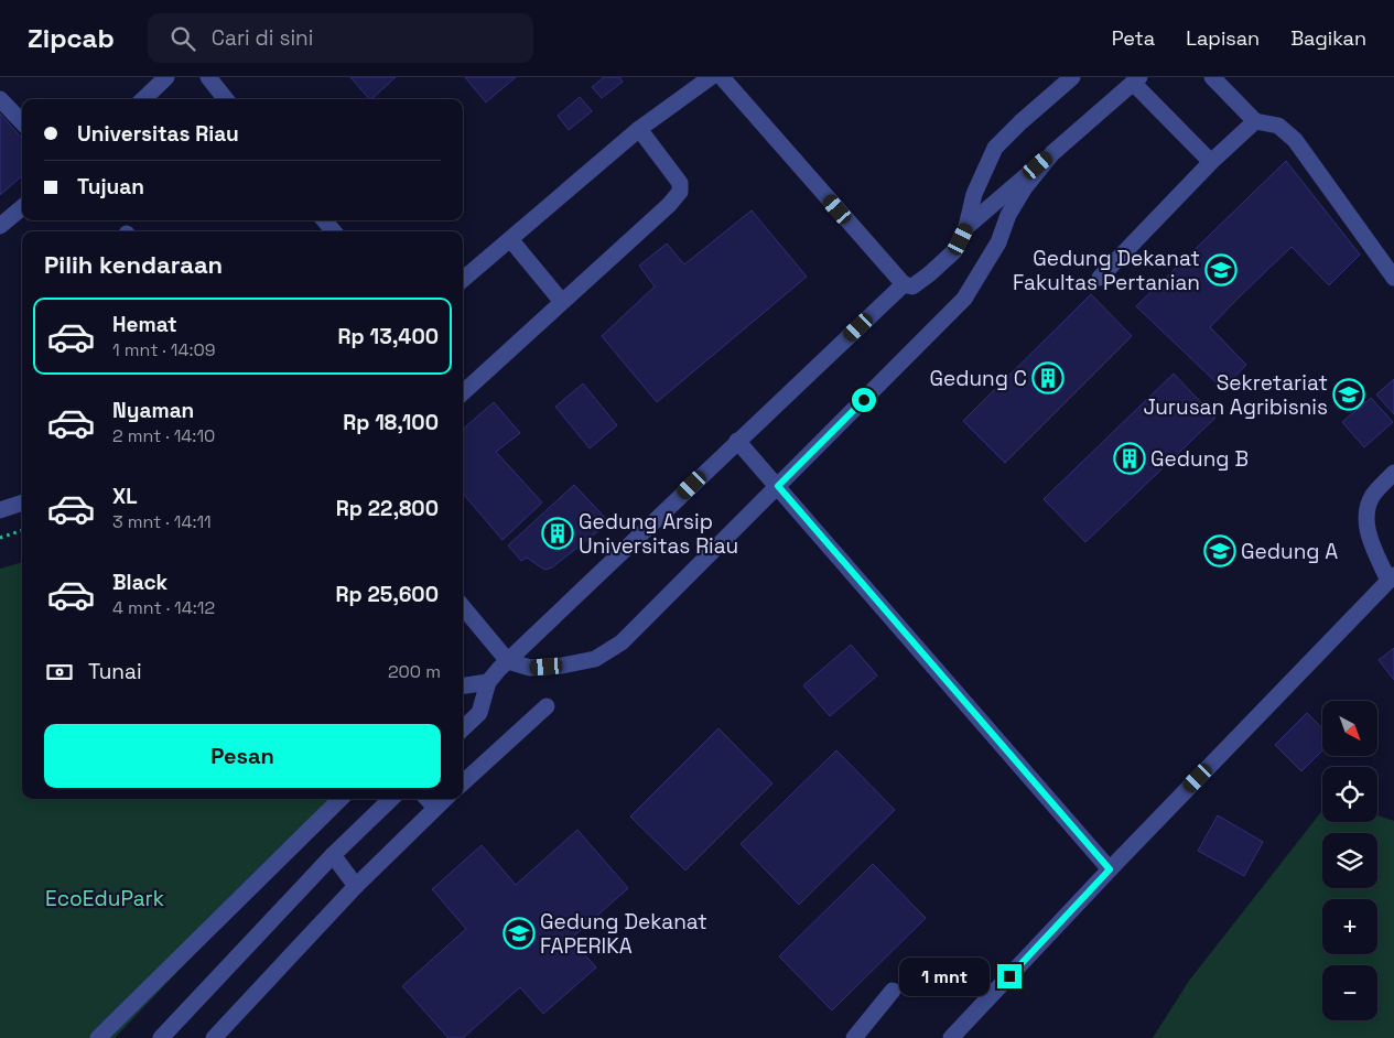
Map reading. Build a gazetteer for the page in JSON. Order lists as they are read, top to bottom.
{
  "parks": ["EcoEduPark"],
  "places": {
    "school or university": [
      "Gedung Dekanat Fakultas Pertanian",
      "Sekretariat Jurusan Agribisnis",
      "Gedung A",
      "Gedung Dekanat FAPERIKA"
    ],
    "building": ["Gedung C", "Gedung B", "Gedung Arsip Universitas Riau"]
  },
  "north": "bottom right",
  "page": {
    "header": "Zipcab",
    "search": "Cari di sini",
    "nav": ["Peta", "Lapisan", "Bagikan"],
    "banner": ["Universitas Riau", "Tujuan"],
    "heading": "Pilih kendaraan",
    "list": [
      {
        "name": "Hemat",
        "note": "1 mnt · 14:09",
        "value": "Rp 13,400"
      },
      {
        "name": "Nyaman",
        "note": "2 mnt · 14:10",
        "value": "Rp 18,100"
      },
      {
        "name": "XL",
        "note": "3 mnt · 14:11",
        "value": "Rp 22,800"
      },
      {
        "name": "Black",
        "note": "4 mnt · 14:12",
        "value": "Rp 25,600"
      }
    ],
    "pay": ["Tunai", "200 m"],
    "map_buttons": ["+", "−"],
    "buttons": "Pesan",
    "bubble": "1 mnt"
  }
}
